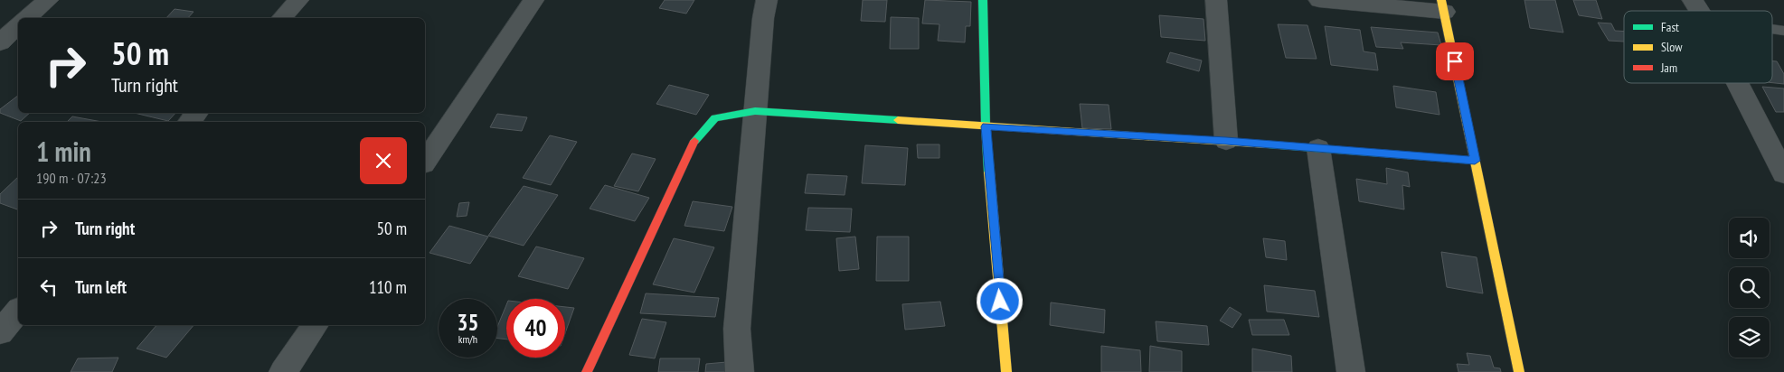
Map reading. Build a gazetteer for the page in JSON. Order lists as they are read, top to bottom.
{
  "legend": ["Fast", "Slow", "Jam"],
  "page": {
    "turn": ["50 m", "Turn right"],
    "heading": ["1 min", "190 m · 07:23"],
    "list": [
      {
        "name": "Turn right",
        "value": "50 m"
      },
      {
        "name": "Turn left",
        "value": "110 m"
      }
    ],
    "speed": "35 km/h",
    "limit": "40"
  }
}
